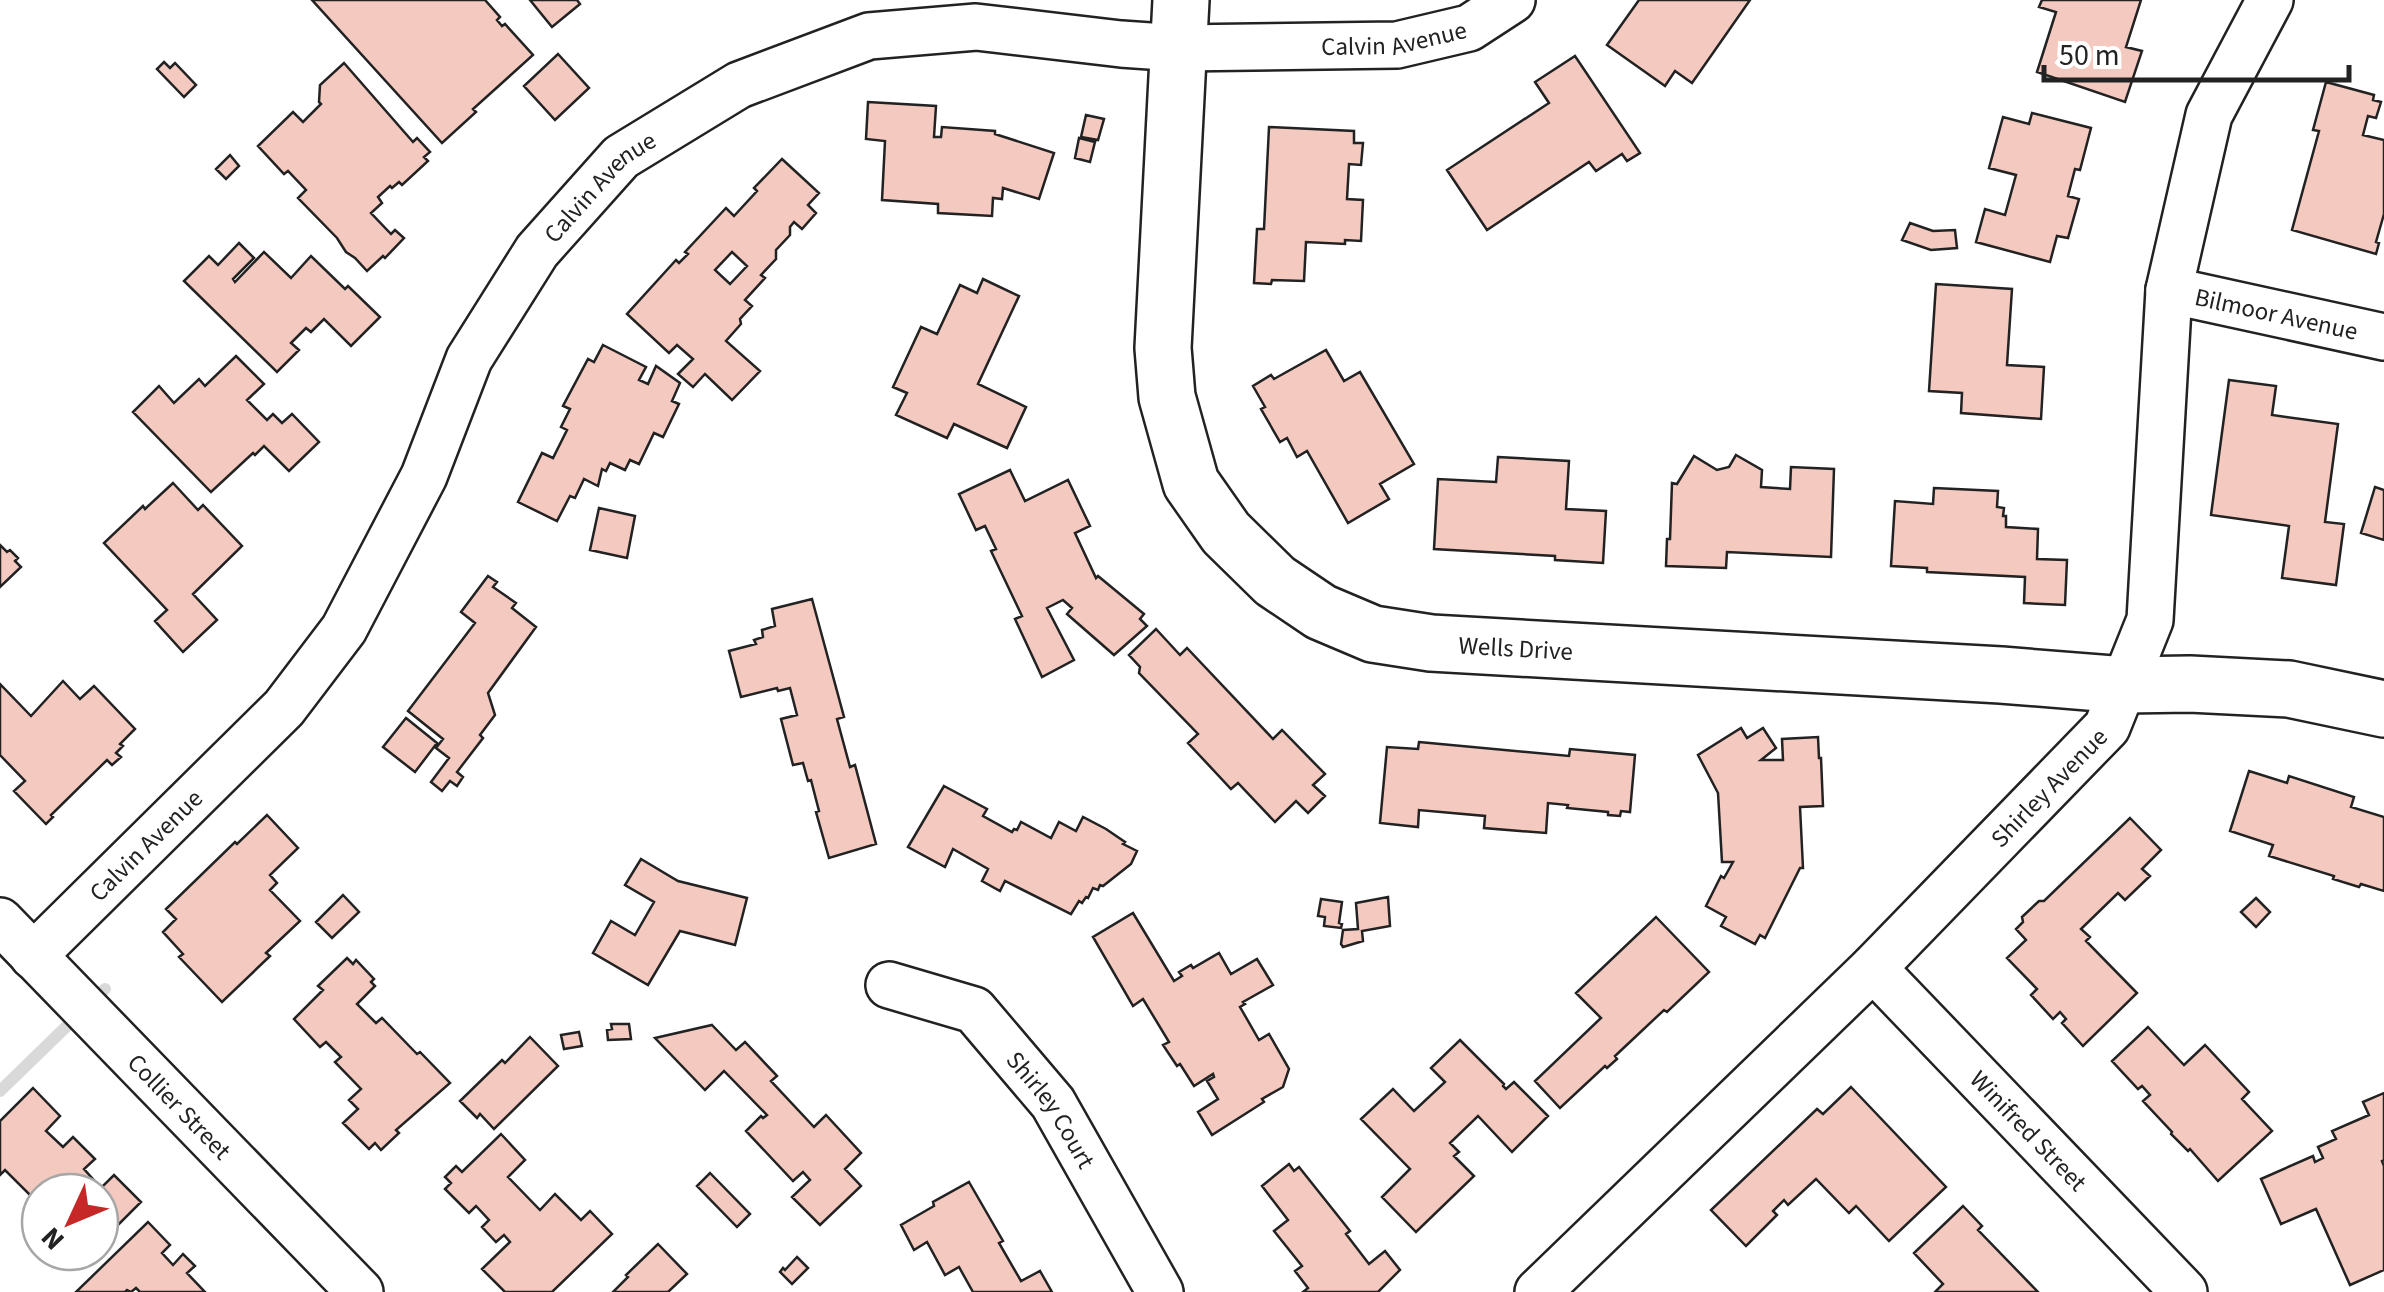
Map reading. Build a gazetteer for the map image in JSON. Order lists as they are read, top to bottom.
{
  "streets": {
    "main road": ["Wells Drive"],
    "street": [
      "Calvin Avenue",
      "Bilmoor Avenue",
      "Shirley Avenue",
      "Collier Street",
      "Shirley Court",
      "Winifred Street"
    ]
  },
  "crossings": [
    ["Calvin Avenue", "Wells Drive"],
    ["Calvin Avenue", "Collier Street"],
    ["Bilmoor Avenue", "Shirley Avenue"],
    ["Wells Drive", "Shirley Avenue"],
    ["Shirley Avenue", "Winifred Street"]
  ],
  "scale_bar": "50 m",
  "north": "bottom left"
}
